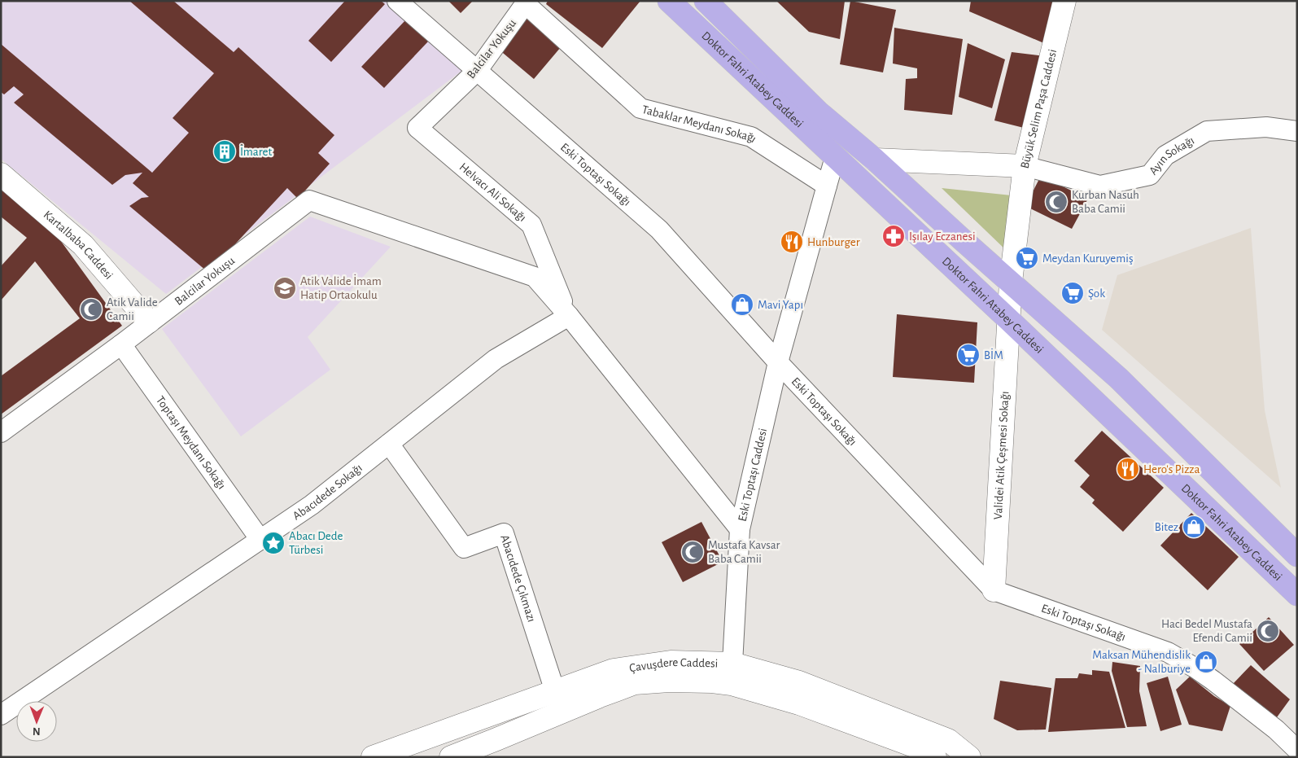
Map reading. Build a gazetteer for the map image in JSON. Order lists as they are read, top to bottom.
{
  "streets": {
    "main road": ["Doktor Fahri Atabey Caddesi"],
    "street": [
      "Balcilar Yokuşu",
      "Büyük Selim Paşa Caddesi",
      "Tabaklar Meydanı Sokağı",
      "Ayın Sokağı",
      "Eski Toptaşı Sokağı",
      "Helvacı Ali Sokağı",
      "Kartalbaba Caddesi",
      "Toptaşı Meydanı Sokağı",
      "Validei Atik Çeşmesi Sokağı",
      "Eski Toptaşı Caddesi",
      "Abacıdede Sokağı",
      "Abacıdede Çıkmazı",
      "Çavuşdere Caddesi"
    ]
  },
  "crossings": [
    ["Balcilar Yokuşu", "Tabaklar Meydanı Sokağı"],
    ["Balcilar Yokuşu", "Eski Toptaşı Sokağı"],
    ["Balcilar Yokuşu", "Helvacı Ali Sokağı"],
    ["Balcilar Yokuşu", "Kartalbaba Caddesi"],
    ["Balcilar Yokuşu", "Toptaşı Meydanı Sokağı"],
    ["Balcilar Yokuşu", "Abacıdede Sokağı"],
    ["Doktor Fahri Atabey Caddesi", "Büyük Selim Paşa Caddesi"],
    ["Doktor Fahri Atabey Caddesi", "Validei Atik Çeşmesi Sokağı"],
    ["Büyük Selim Paşa Caddesi", "Ayın Sokağı"],
    ["Büyük Selim Paşa Caddesi", "Validei Atik Çeşmesi Sokağı"],
    ["Ayın Sokağı", "Validei Atik Çeşmesi Sokağı"],
    ["Eski Toptaşı Sokağı", "Validei Atik Çeşmesi Sokağı"],
    ["Eski Toptaşı Sokağı", "Eski Toptaşı Caddesi"],
    ["Helvacı Ali Sokağı", "Abacıdede Sokağı"],
    ["Toptaşı Meydanı Sokağı", "Abacıdede Sokağı"],
    ["Eski Toptaşı Caddesi", "Çavuşdere Caddesi"],
    ["Abacıdede Sokağı", "Abacıdede Çıkmazı"],
    ["Abacıdede Çıkmazı", "Çavuşdere Caddesi"]
  ],
  "places": {
    "building": ["İmaret"],
    "mosque": [
      "Kurban Nasuh Baba Camii",
      "Atik Valide Camii",
      "Mustafa Kavsar Baba Camii",
      "Haci Bedel Mustafa Efendi Camii"
    ],
    "pharmacy": ["Işılay Eczanesi"],
    "restaurant": ["Hunburger", "Hero's Pizza"],
    "supermarket": ["Meydan Kuruyemiş", "Şok", "BİM"],
    "school or university": ["Atik Valide İmam Hatip Ortaokulu"],
    "shop": ["Mavi Yapı", "Bitez", "Maksan Mühendislik - Nalburiye"],
    "place": ["Abacı Dede Türbesi"]
  },
  "north": "bottom"
}
